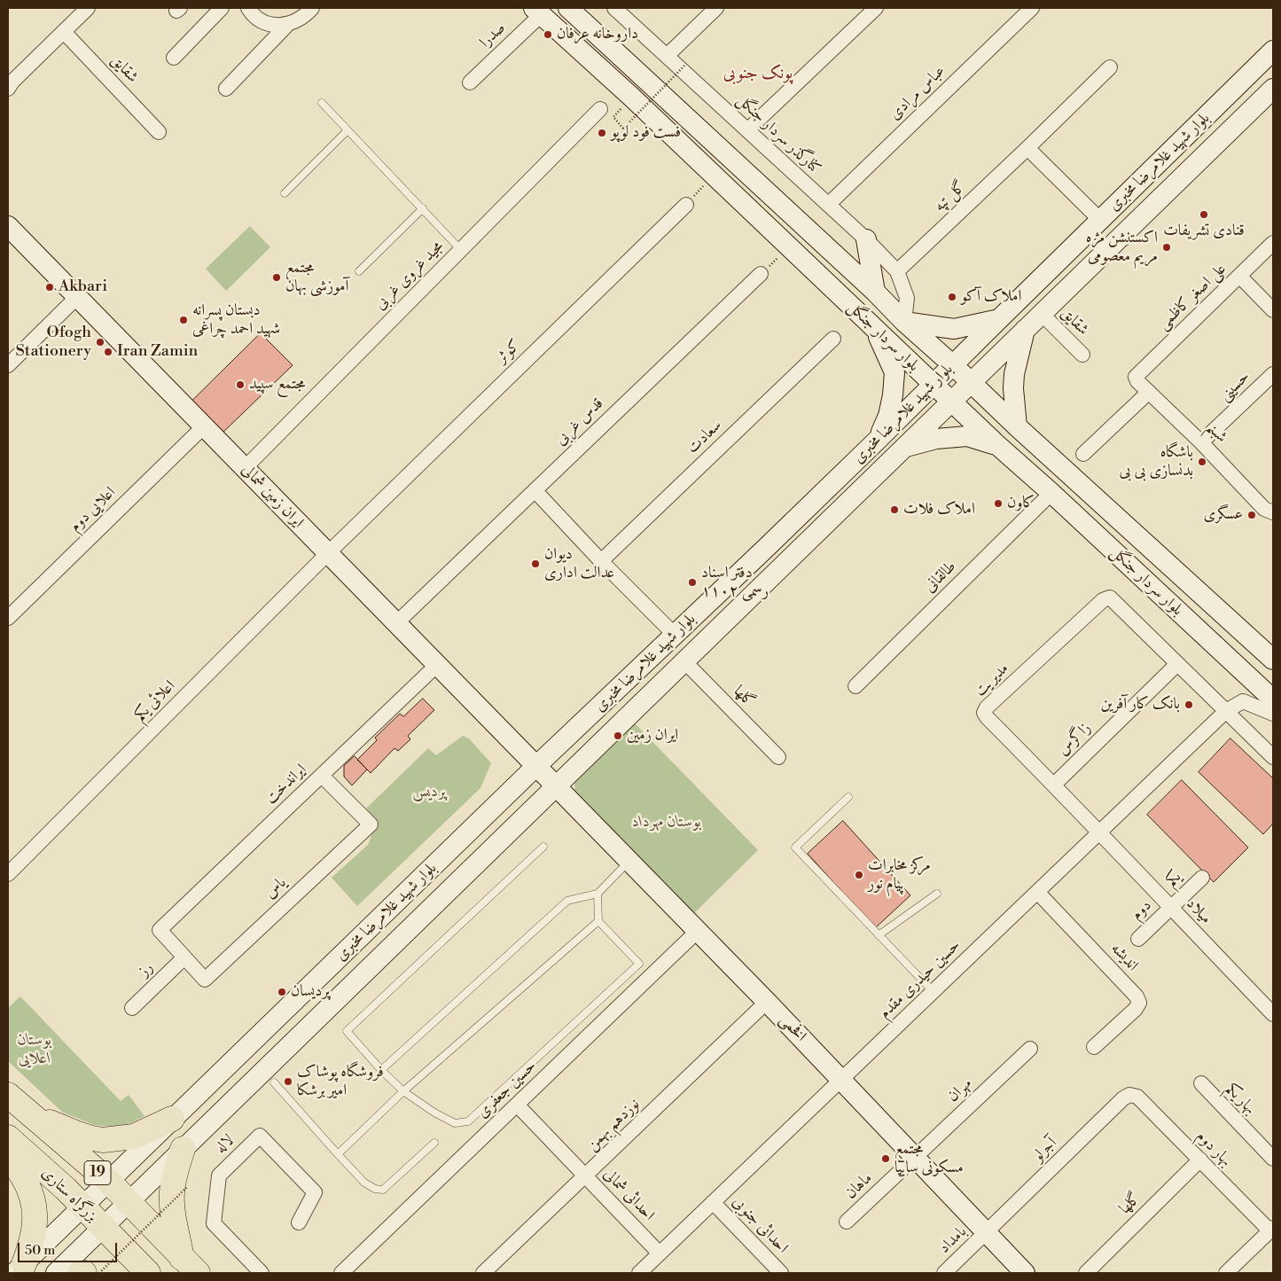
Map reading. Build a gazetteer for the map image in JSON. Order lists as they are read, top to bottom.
{
  "streets": {
    "highway": ["19", "بزرگراه ستاری"],
    "main road": [
      "بلوار شهید غلامرضا مخبری",
      "بلوار سردار جنگل",
      "ایران زمین شمالی",
      "افخمی"
    ],
    "street": [
      "صدرا",
      "شقایق",
      "عباس مرادی",
      "کنارگذر سردار جنگل",
      "گل تپه",
      "مجید غروی غربی",
      "علی اصغر کاظمی",
      "کوثر",
      "حسینی",
      "قدس غربی",
      "شبنم",
      "سعادت",
      "اعلایی دوم",
      "طالقانی",
      "مدیریت",
      "گلها",
      "اعلائی یکم",
      "زاگرس",
      "ایراندخت",
      "یکم",
      "یاس",
      "دوم",
      "میلاد",
      "اندیشه",
      "رز",
      "حسین حیدری مقدم",
      "حسین جعفری",
      "مهران",
      "بهار یکم",
      "نوزدهم بهمن",
      "لاله",
      "بهار دوم",
      "آجرلو",
      "ماهان",
      "احداثی شمالی",
      "احداثی جنوبی",
      "بامداد"
    ]
  },
  "crossings": [
    ["صدرا", "بلوار سردار جنگل"],
    ["شقایق", "بلوار شهید غلامرضا مخبری"],
    ["عباس مرادی", "کنارگذر سردار جنگل"],
    ["کنارگذر سردار جنگل", "گل تپه"],
    ["بلوار شهید غلامرضا مخبری", "بلوار سردار جنگل"],
    ["بلوار شهید غلامرضا مخبری", "ایران زمین شمالی"],
    ["بلوار شهید غلامرضا مخبری", "گلها"],
    ["بلوار شهید غلامرضا مخبری", "افخمی"],
    ["بلوار شهید غلامرضا مخبری", "19"],
    ["بلوار شهید غلامرضا مخبری", "بزرگراه ستاری"],
    ["مجید غروی غربی", "ایران زمین شمالی"],
    ["علی اصغر کاظمی", "شبنم"],
    ["بلوار سردار جنگل", "طالقانی"],
    ["کوثر", "ایران زمین شمالی"],
    ["کوثر", "اعلائی یکم"],
    ["حسینی", "شبنم"],
    ["قدس غربی", "ایران زمین شمالی"],
    ["ایران زمین شمالی", "اعلایی دوم"],
    ["ایران زمین شمالی", "اعلائی یکم"],
    ["ایران زمین شمالی", "ایراندخت"],
    ["ایران زمین شمالی", "افخمی"],
    ["مدیریت", "زاگرس"],
    ["مدیریت", "میلاد"],
    ["مدیریت", "حسین حیدری مقدم"],
    ["گلها", "بهار دوم"],
    ["ایراندخت", "یاس"],
    ["یکم", "دوم"],
    ["یکم", "میلاد"],
    ["یاس", "رز"],
    ["دوم", "میلاد"],
    ["میلاد", "حسین حیدری مقدم"],
    ["اندیشه", "حسین حیدری مقدم"],
    ["حسین حیدری مقدم", "افخمی"],
    ["حسین حیدری مقدم", "احداثی شمالی"],
    ["حسین حیدری مقدم", "احداثی جنوبی"],
    ["افخمی", "حسین جعفری"],
    ["افخمی", "مهران"],
    ["افخمی", "نوزدهم بهمن"],
    ["افخمی", "آجرلو"],
    ["افخمی", "ماهان"],
    ["افخمی", "بامداد"],
    ["حسین جعفری", "احداثی شمالی"],
    ["مهران", "ماهان"],
    ["نوزدهم بهمن", "احداثی شمالی"],
    ["بهار دوم", "آجرلو"],
    ["آجرلو", "بامداد"]
  ],
  "districts": ["پونک جنوبی"],
  "parks": ["پردیس", "بوستان مهرداد", "بوستان اعلایی"],
  "places": [
    "داروخانه عرفان",
    "فست فود لوپو",
    "قنادی تشریفات",
    "اکستنشن مژه مریم معصومی",
    "مجتمع آموزشی بهان",
    "Akbari",
    "املاک آکو",
    "دبستان پسرانه شهید احمد چراغی",
    "Ofogh Stationery",
    "Iran Zamin",
    "مجتمع سپید",
    "باشگاه بدنسازی بی بی",
    "کاون",
    "املاک فلات",
    "عسگری",
    "دیوان عدالت اداری",
    "دفتر اسناد رسمی ۱۱۰۲",
    "بانک کار آفرین",
    "ایران زمین",
    "مرکز مخابرات پیام نور",
    "پردیسان",
    "فروشگاه پوشاک امیر برشکا",
    "مجتمع مسکونی سایپا"
  ],
  "scale_bar": "50 m"
}
